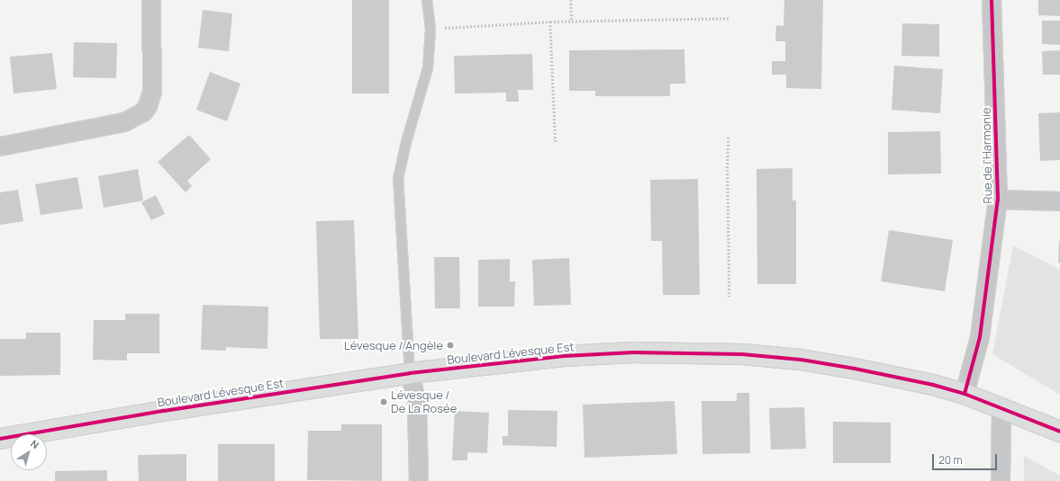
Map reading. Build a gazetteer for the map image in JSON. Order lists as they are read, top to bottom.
{
  "streets": {
    "street": ["Rue de l'Harmonie", "Boulevard Lévesque Est"]
  },
  "crossings": [
    ["Rue de l'Harmonie", "Boulevard Lévesque Est"]
  ],
  "places": ["Lévesque / Angèle", "Lévesque / De La Rosée"],
  "scale_bar": "20 m",
  "north": "top right"
}
